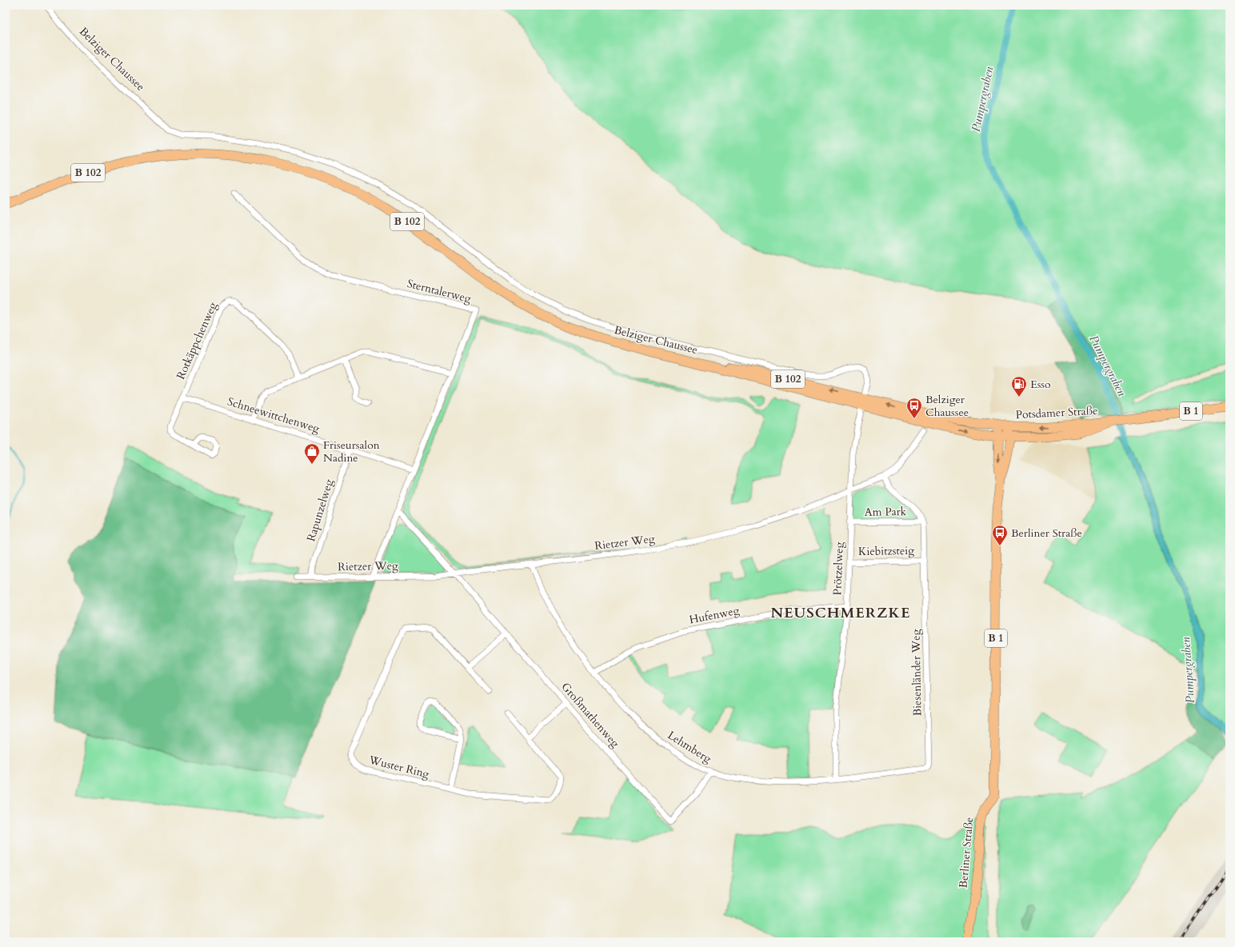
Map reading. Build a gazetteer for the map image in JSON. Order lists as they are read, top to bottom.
{
  "streets": {
    "main road": [
      "Belziger Chaussee",
      "B 102",
      "B 1",
      "Potsdamer Straße",
      "Berliner Straße"
    ],
    "street": [
      "Sterntalerweg",
      "Rotkäppchenweg",
      "Schneewittchenweg",
      "Rapunzelweg",
      "Am Park",
      "Rietzer Weg",
      "Kiebitzsteig",
      "Prötzelweg",
      "Hufenweg",
      "Biesenländer Weg",
      "Großmathenweg",
      "Lehmberg",
      "Wuster Ring"
    ]
  },
  "crossings": [
    ["Belziger Chaussee", "Potsdamer Straße"],
    ["Belziger Chaussee", "Prötzelweg"],
    ["Belziger Chaussee", "Berliner Straße"],
    ["Sterntalerweg", "Schneewittchenweg"],
    ["Sterntalerweg", "Rietzer Weg"],
    ["Rotkäppchenweg", "Schneewittchenweg"],
    ["Potsdamer Straße", "Berliner Straße"],
    ["Schneewittchenweg", "Rapunzelweg"],
    ["Rapunzelweg", "Rietzer Weg"],
    ["Am Park", "Prötzelweg"],
    ["Am Park", "Biesenländer Weg"],
    ["Rietzer Weg", "Prötzelweg"],
    ["Rietzer Weg", "Biesenländer Weg"],
    ["Rietzer Weg", "Großmathenweg"],
    ["Rietzer Weg", "Lehmberg"],
    ["Kiebitzsteig", "Prötzelweg"],
    ["Kiebitzsteig", "Biesenländer Weg"],
    ["Prötzelweg", "Hufenweg"],
    ["Prötzelweg", "Lehmberg"],
    ["Hufenweg", "Lehmberg"],
    ["Biesenländer Weg", "Lehmberg"],
    ["Großmathenweg", "Lehmberg"]
  ],
  "districts": ["NEUSCHMERZKE"],
  "water": ["Pumpergraben"],
  "places": {
    "fuel station": ["Esso"],
    "bus stop": ["Belziger Chaussee", "Berliner Straße"],
    "shop": ["Friseursalon Nadine"]
  }
}
